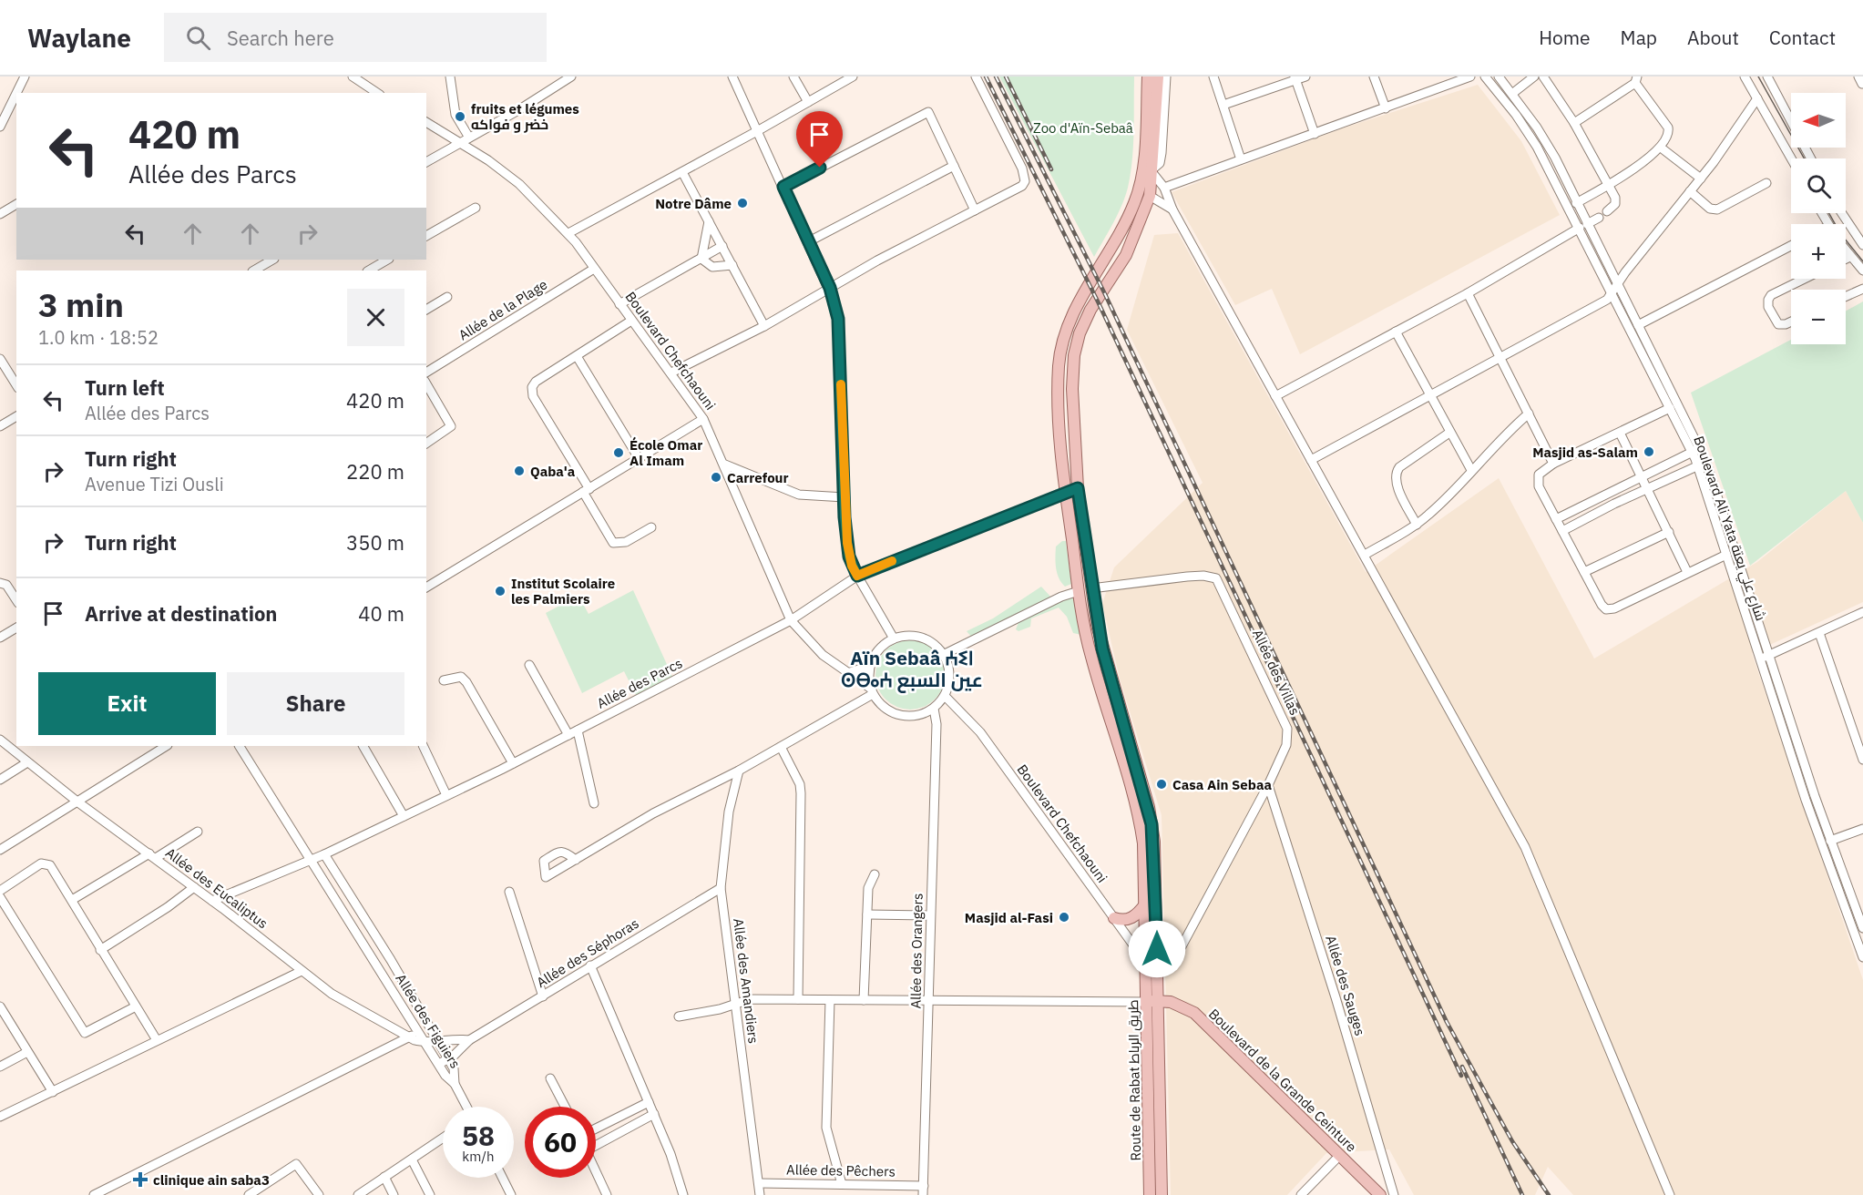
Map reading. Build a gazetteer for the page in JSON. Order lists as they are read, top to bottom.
{
  "streets": {
    "main road": ["Route de Rabat طريق الرباط", "Boulevard de la Grande Ceinture"],
    "street": [
      "Allée de la Plage",
      "Boulevard Chefchaouni",
      "Boulevard Ali Yata شارع علي يعتة",
      "Allée des Villas",
      "Allée des Parcs",
      "Allée des Eucaliptus",
      "Allée des Orangers",
      "Allée des Séphoras",
      "Allée des Amandiers",
      "Allée des Sauges",
      "Allée des Figuiers",
      "Allée des Pêchers"
    ]
  },
  "crossings": [
    ["Allée de la Plage", "Boulevard Chefchaouni"],
    ["Boulevard Chefchaouni", "Allée des Villas"],
    ["Boulevard Chefchaouni", "Allée des Parcs"],
    ["Boulevard Chefchaouni", "Allée des Orangers"],
    ["Boulevard Chefchaouni", "Route de Rabat طريق الرباط"],
    ["Allée des Villas", "Allée des Sauges"],
    ["Allée des Villas", "Route de Rabat طريق الرباط"],
    ["Allée des Parcs", "Allée des Eucaliptus"],
    ["Allée des Parcs", "Allée des Figuiers"],
    ["Allée des Parcs", "Route de Rabat طريق الرباط"],
    ["Allée des Eucaliptus", "Allée des Figuiers"],
    ["Allée des Orangers", "Allée des Pêchers"],
    ["Allée des Séphoras", "Allée des Amandiers"],
    ["Allée des Séphoras", "Allée des Figuiers"],
    ["Allée des Amandiers", "Allée des Pêchers"],
    ["Route de Rabat طريق الرباط", "Boulevard de la Grande Ceinture"]
  ],
  "districts": ["Aïn Sebaâ ⵄⵉⵏ ⵙⴱⴰⵄ عين السبع"],
  "parks": ["Zoo d'Aïn-Sebaâ"],
  "places": {
    "other": [
      "fruits et légumes خضر و فواكه",
      "Notre Dâme",
      "Masjid as-Salam",
      "École Omar Al Imam",
      "Qaba'a",
      "Carrefour",
      "Institut Scolaire les Palmiers",
      "Casa Ain Sebaa",
      "Masjid al-Fasi"
    ],
    "health": ["clinique ain saba3"]
  },
  "north": "left",
  "page": {
    "header": "Waylane",
    "search": "Search here",
    "nav": [
      "Home",
      "Map",
      "About",
      "Contact"
    ],
    "map_buttons": ["+", "−"],
    "turn": ["420 m", "Allée des Parcs"],
    "heading": ["3 min", "1.0 km · 18:52"],
    "list": [
      {
        "name": "Turn left",
        "note": "Allée des Parcs",
        "value": "420 m"
      },
      {
        "name": "Turn right",
        "note": "Avenue Tizi Ousli",
        "value": "220 m"
      },
      {
        "name": "Turn right",
        "value": "350 m"
      },
      {
        "name": "Arrive at destination",
        "value": "40 m"
      }
    ],
    "buttons": ["Exit", "Share"],
    "speed": "58 km/h",
    "limit": "60"
  }
}
